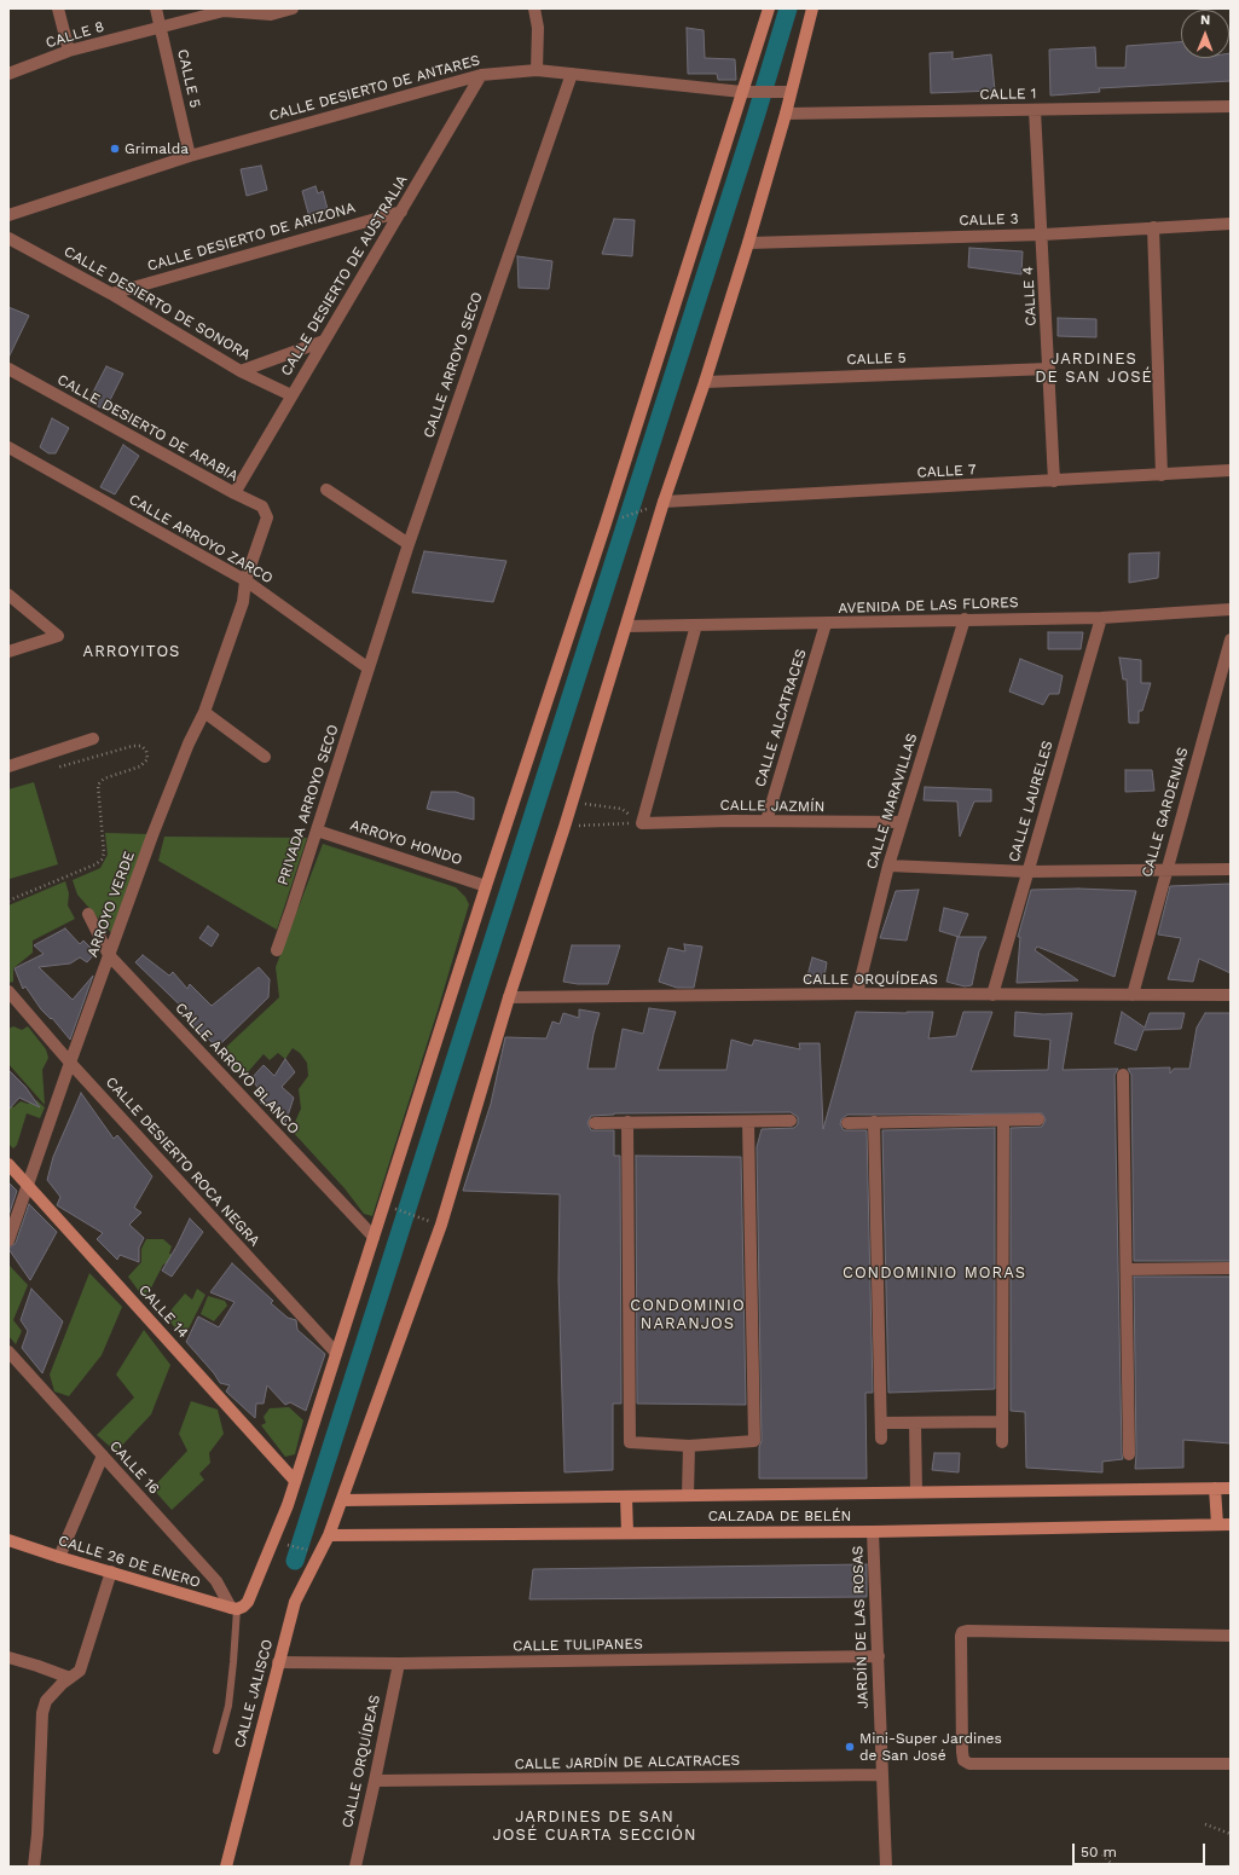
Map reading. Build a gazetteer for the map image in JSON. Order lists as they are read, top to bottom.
{
  "streets": {
    "street": [
      "CALLE 8",
      "CALLE 5",
      "CALLE DESIERTO DE ANTARES",
      "CALLE 1",
      "CALLE 3",
      "CALLE DESIERTO DE ARIZONA",
      "CALLE DESIERTO DE AUSTRALIA",
      "CALLE 4",
      "CALLE DESIERTO DE SONORA",
      "CALLE ARROYO SECO",
      "CALLE DESIERTO DE ARABIA",
      "CALLE 7",
      "CALLE ARROYO ZARCO",
      "AVENIDA DE LAS FLORES",
      "CALLE ALCATRACES",
      "CALLE MARAVILLAS",
      "CALLE LAURELES",
      "PRIVADA ARROYO SECO",
      "CALLE JAZMÍN",
      "CALLE GARDENIAS",
      "ARROYO HONDO",
      "ARROYO VERDE",
      "CALLE ORQUÍDEAS",
      "CALLE ARROYO BLANCO",
      "CALLE DESIERTO ROCA NEGRA",
      "CALLE 14",
      "CALLE 16",
      "CALZADA DE BELÉN",
      "CALLE 26 DE ENERO",
      "JARDÍN DE LAS ROSAS",
      "CALLE TULIPANES",
      "CALLE JALISCO",
      "CALLE JARDÍN DE ALCATRACES"
    ]
  },
  "crossings": [
    ["CALLE 8", "CALLE 5"],
    ["CALLE 5", "CALLE DESIERTO DE ANTARES"],
    ["CALLE 5", "CALLE 4"],
    ["CALLE 5", "CALLE JALISCO"],
    ["CALLE DESIERTO DE ANTARES", "CALLE DESIERTO DE AUSTRALIA"],
    ["CALLE DESIERTO DE ANTARES", "CALLE ARROYO SECO"],
    ["CALLE DESIERTO DE ANTARES", "CALLE JALISCO"],
    ["CALLE 1", "CALLE 4"],
    ["CALLE 1", "CALLE JALISCO"],
    ["CALLE 3", "CALLE 4"],
    ["CALLE 3", "CALLE JALISCO"],
    ["CALLE DESIERTO DE ARIZONA", "CALLE DESIERTO DE AUSTRALIA"],
    ["CALLE DESIERTO DE ARIZONA", "CALLE DESIERTO DE SONORA"],
    ["CALLE DESIERTO DE AUSTRALIA", "CALLE DESIERTO DE SONORA"],
    ["CALLE DESIERTO DE AUSTRALIA", "CALLE DESIERTO DE ARABIA"],
    ["CALLE 4", "CALLE 7"],
    ["CALLE ARROYO SECO", "CALLE ARROYO ZARCO"],
    ["CALLE ARROYO SECO", "PRIVADA ARROYO SECO"],
    ["CALLE DESIERTO DE ARABIA", "ARROYO VERDE"],
    ["CALLE 7", "CALLE JALISCO"],
    ["CALLE ARROYO ZARCO", "PRIVADA ARROYO SECO"],
    ["CALLE ARROYO ZARCO", "ARROYO VERDE"],
    ["AVENIDA DE LAS FLORES", "CALLE ALCATRACES"],
    ["AVENIDA DE LAS FLORES", "CALLE MARAVILLAS"],
    ["AVENIDA DE LAS FLORES", "CALLE LAURELES"],
    ["AVENIDA DE LAS FLORES", "CALLE JALISCO"],
    ["CALLE ALCATRACES", "CALLE JAZMÍN"],
    ["CALLE MARAVILLAS", "CALLE JAZMÍN"],
    ["CALLE MARAVILLAS", "CALLE ORQUÍDEAS"],
    ["CALLE LAURELES", "CALLE ORQUÍDEAS"],
    ["PRIVADA ARROYO SECO", "ARROYO HONDO"],
    ["CALLE GARDENIAS", "CALLE ORQUÍDEAS"],
    ["ARROYO VERDE", "CALLE ARROYO BLANCO"],
    ["ARROYO VERDE", "CALLE DESIERTO ROCA NEGRA"],
    ["ARROYO VERDE", "CALLE 14"],
    ["CALLE ORQUÍDEAS", "CALLE TULIPANES"],
    ["CALLE ORQUÍDEAS", "CALLE JALISCO"],
    ["CALLE ORQUÍDEAS", "CALLE JARDÍN DE ALCATRACES"],
    ["CALLE 16", "CALLE 26 DE ENERO"],
    ["CALZADA DE BELÉN", "JARDÍN DE LAS ROSAS"],
    ["CALZADA DE BELÉN", "CALLE JALISCO"],
    ["JARDÍN DE LAS ROSAS", "CALLE TULIPANES"],
    ["JARDÍN DE LAS ROSAS", "CALLE JARDÍN DE ALCATRACES"],
    ["CALLE TULIPANES", "CALLE JALISCO"]
  ],
  "districts": [
    "JARDINES DE SAN JOSÉ",
    "ARROYITOS",
    "CONDOMINIO MORAS",
    "CONDOMINIO NARANJOS",
    "JARDINES DE SAN JOSÉ CUARTA SECCIÓN"
  ],
  "places": ["Grimalda", "Mini-Super Jardines de San José"],
  "scale_bar": "50 m",
  "north": "top"
}
